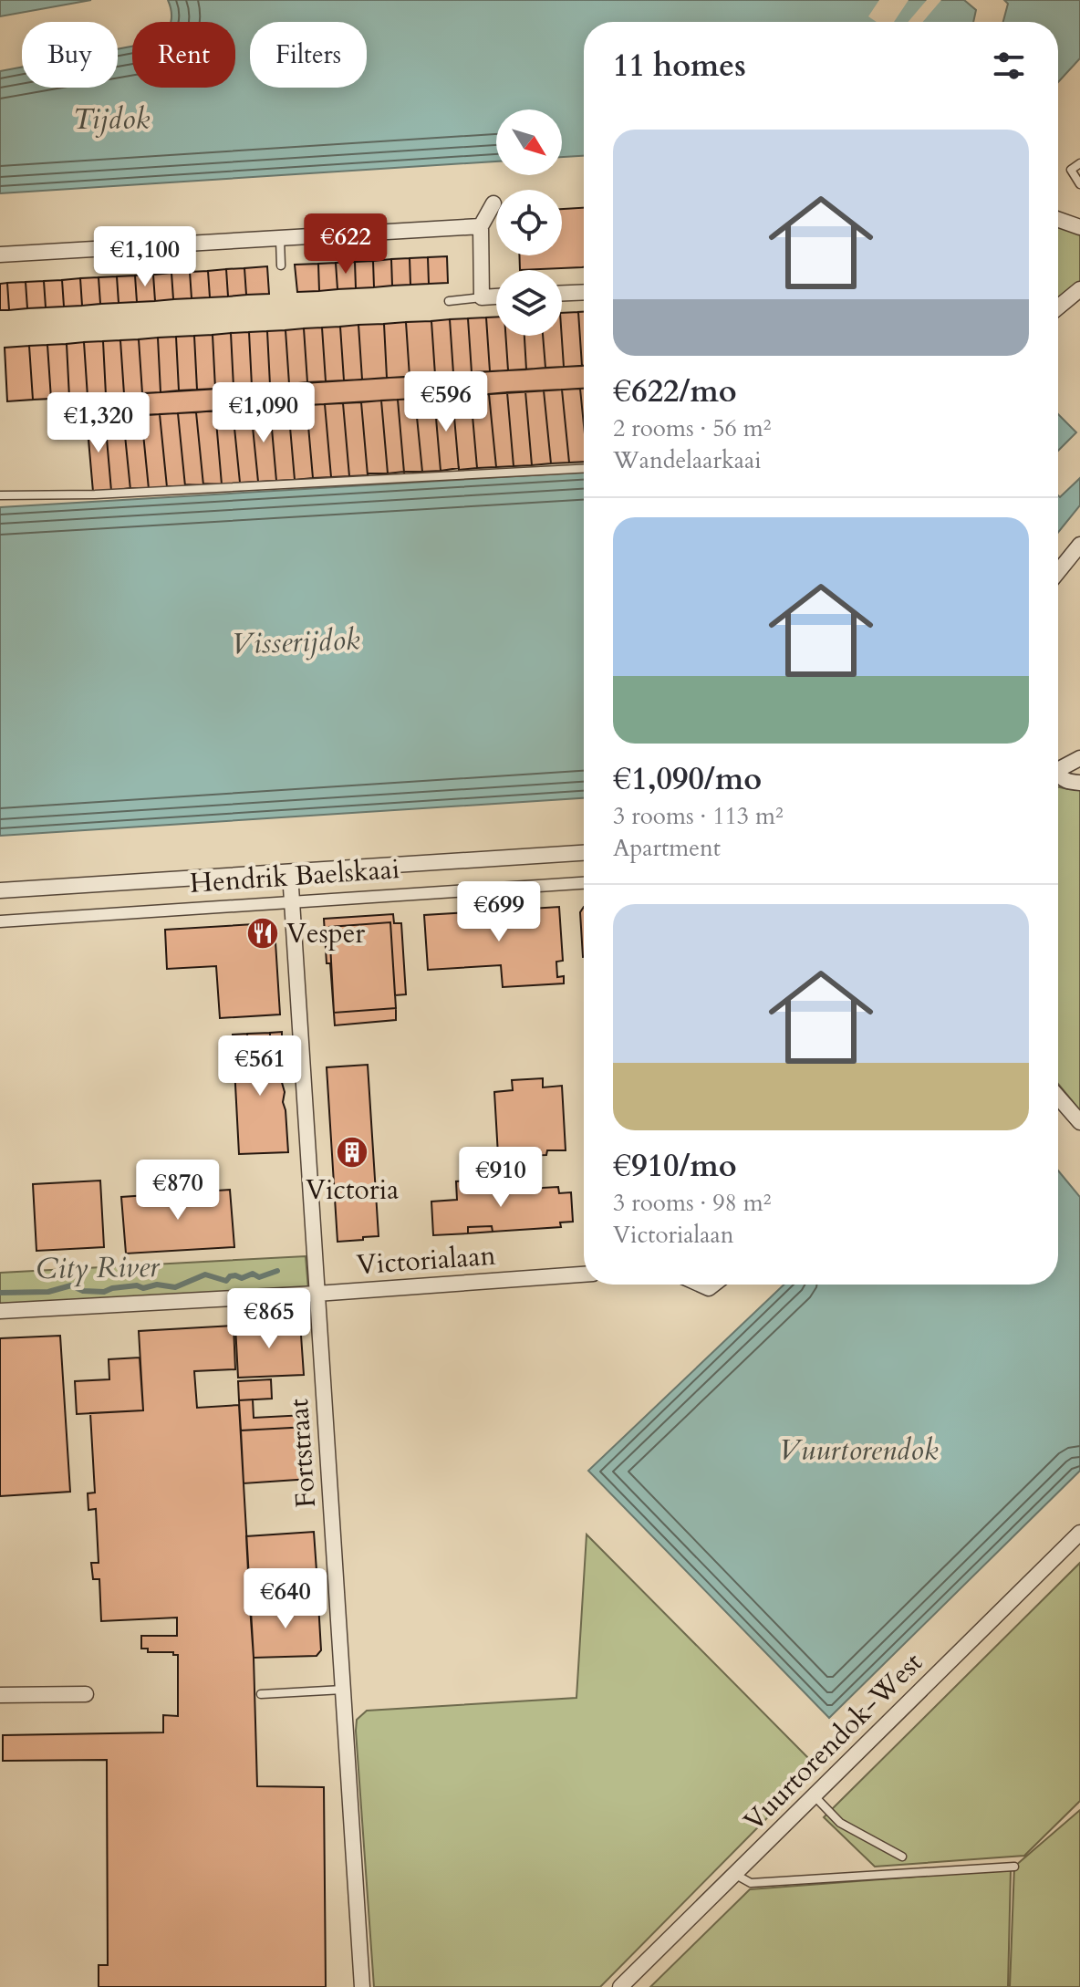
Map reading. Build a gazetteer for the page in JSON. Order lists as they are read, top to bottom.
{
  "streets": {
    "street": [
      "Hendrik Baelskaai",
      "Victorialaan",
      "Fortstraat",
      "Vuurtorendok-West"
    ]
  },
  "crossings": [
    ["Hendrik Baelskaai", "Fortstraat"],
    ["Victorialaan", "Fortstraat"]
  ],
  "water": [
    "Tijdok",
    "Visserijdok",
    "City River",
    "Vuurtorendok"
  ],
  "places": {
    "restaurant": ["Vesper"],
    "building": ["Victoria"]
  },
  "north": "bottom right",
  "page": {
    "chip": ["Buy", "Rent", "Filters"],
    "heading": "11 homes",
    "list": [
      {
        "name": "€622/mo",
        "note": "2 rooms · 56 m² · Wandelaarkaai"
      },
      {
        "name": "€1,090/mo",
        "note": "3 rooms · 113 m² · Apartment"
      },
      {
        "name": "€910/mo",
        "note": "3 rooms · 98 m² · Victorialaan"
      }
    ],
    "price": [
      "€622",
      "€1,100",
      "€596",
      "€1,090",
      "€1,320",
      "€699",
      "€561",
      "€910",
      "€870",
      "€865",
      "€640"
    ]
  }
}
